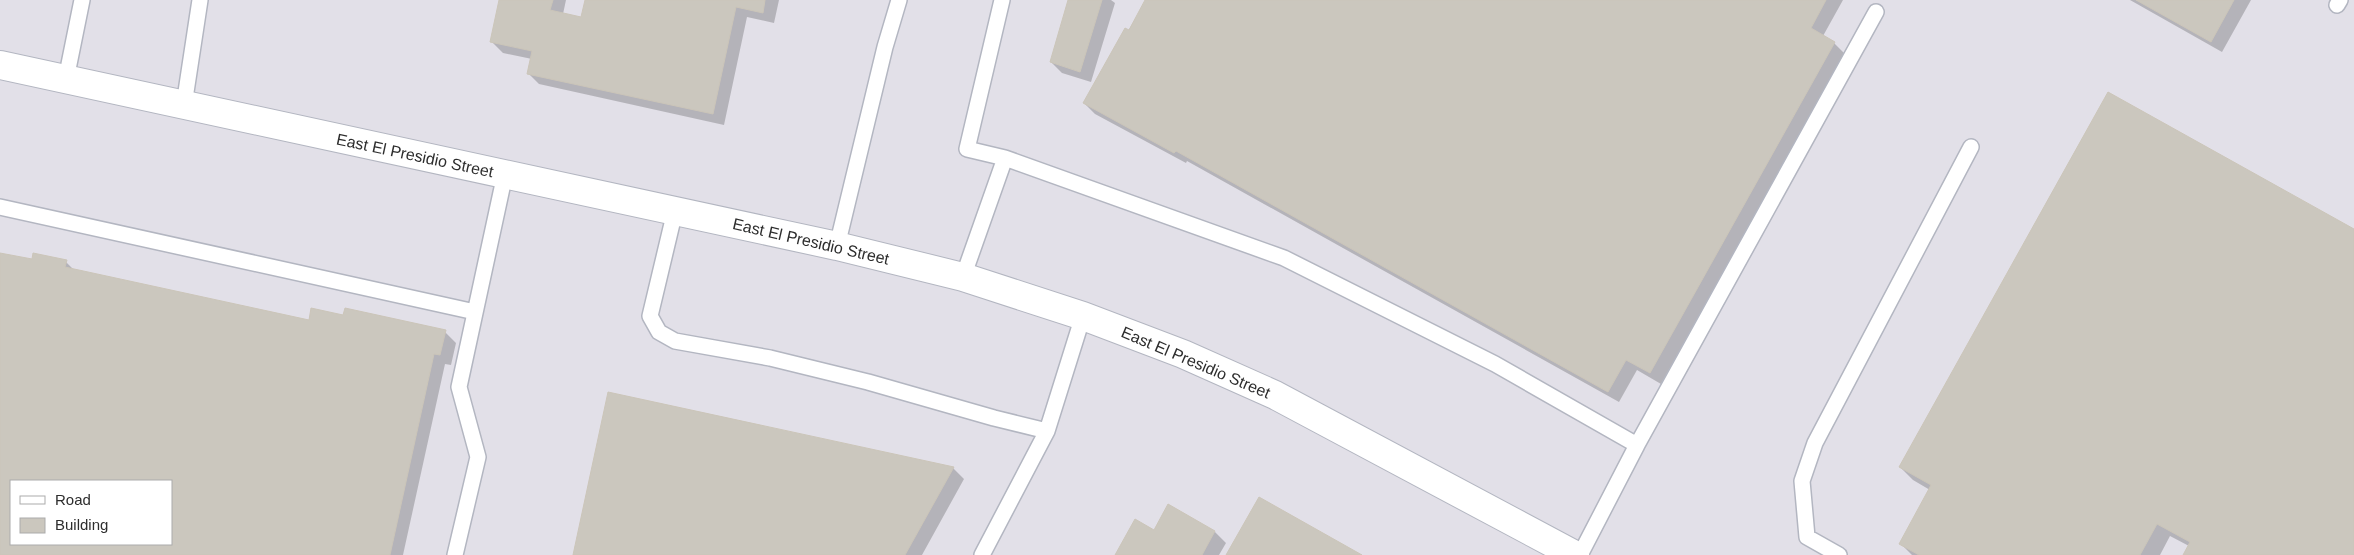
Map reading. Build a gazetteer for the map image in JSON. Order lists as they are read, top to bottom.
{
  "streets": {
    "street": ["East El Presidio Street"]
  },
  "legend": ["Road", "Building"]
}
